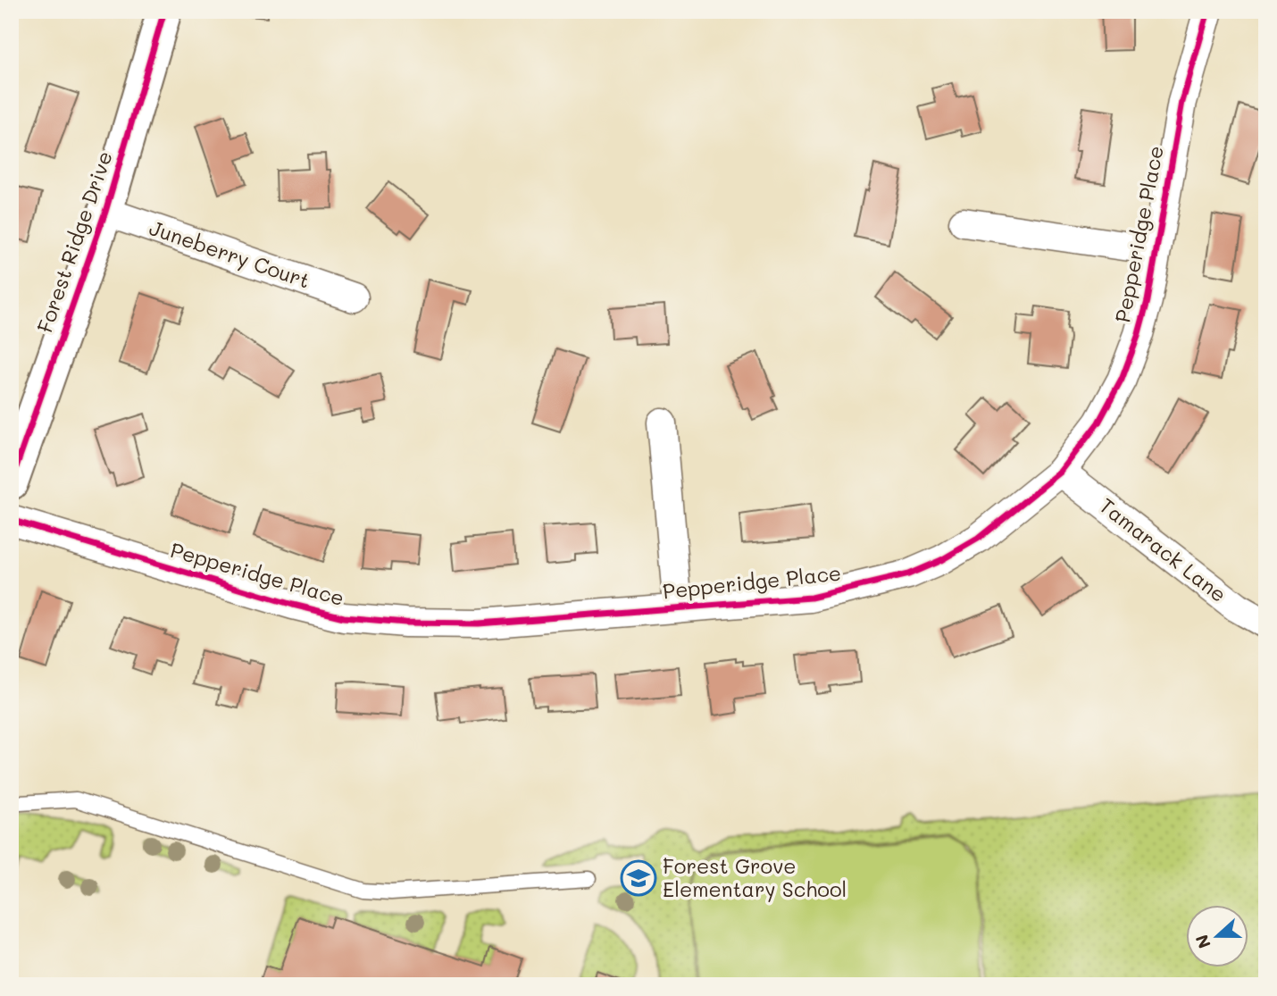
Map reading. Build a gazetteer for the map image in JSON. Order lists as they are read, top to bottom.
{
  "streets": {
    "street": [
      "Pepperidge Place",
      "Forest Ridge Drive",
      "Juneberry Court",
      "Tamarack Lane"
    ]
  },
  "crossings": [
    ["Pepperidge Place", "Tamarack Lane"],
    ["Forest Ridge Drive", "Juneberry Court"]
  ],
  "places": {
    "school or university": ["Forest Grove Elementary School"]
  },
  "north": "left"
}
